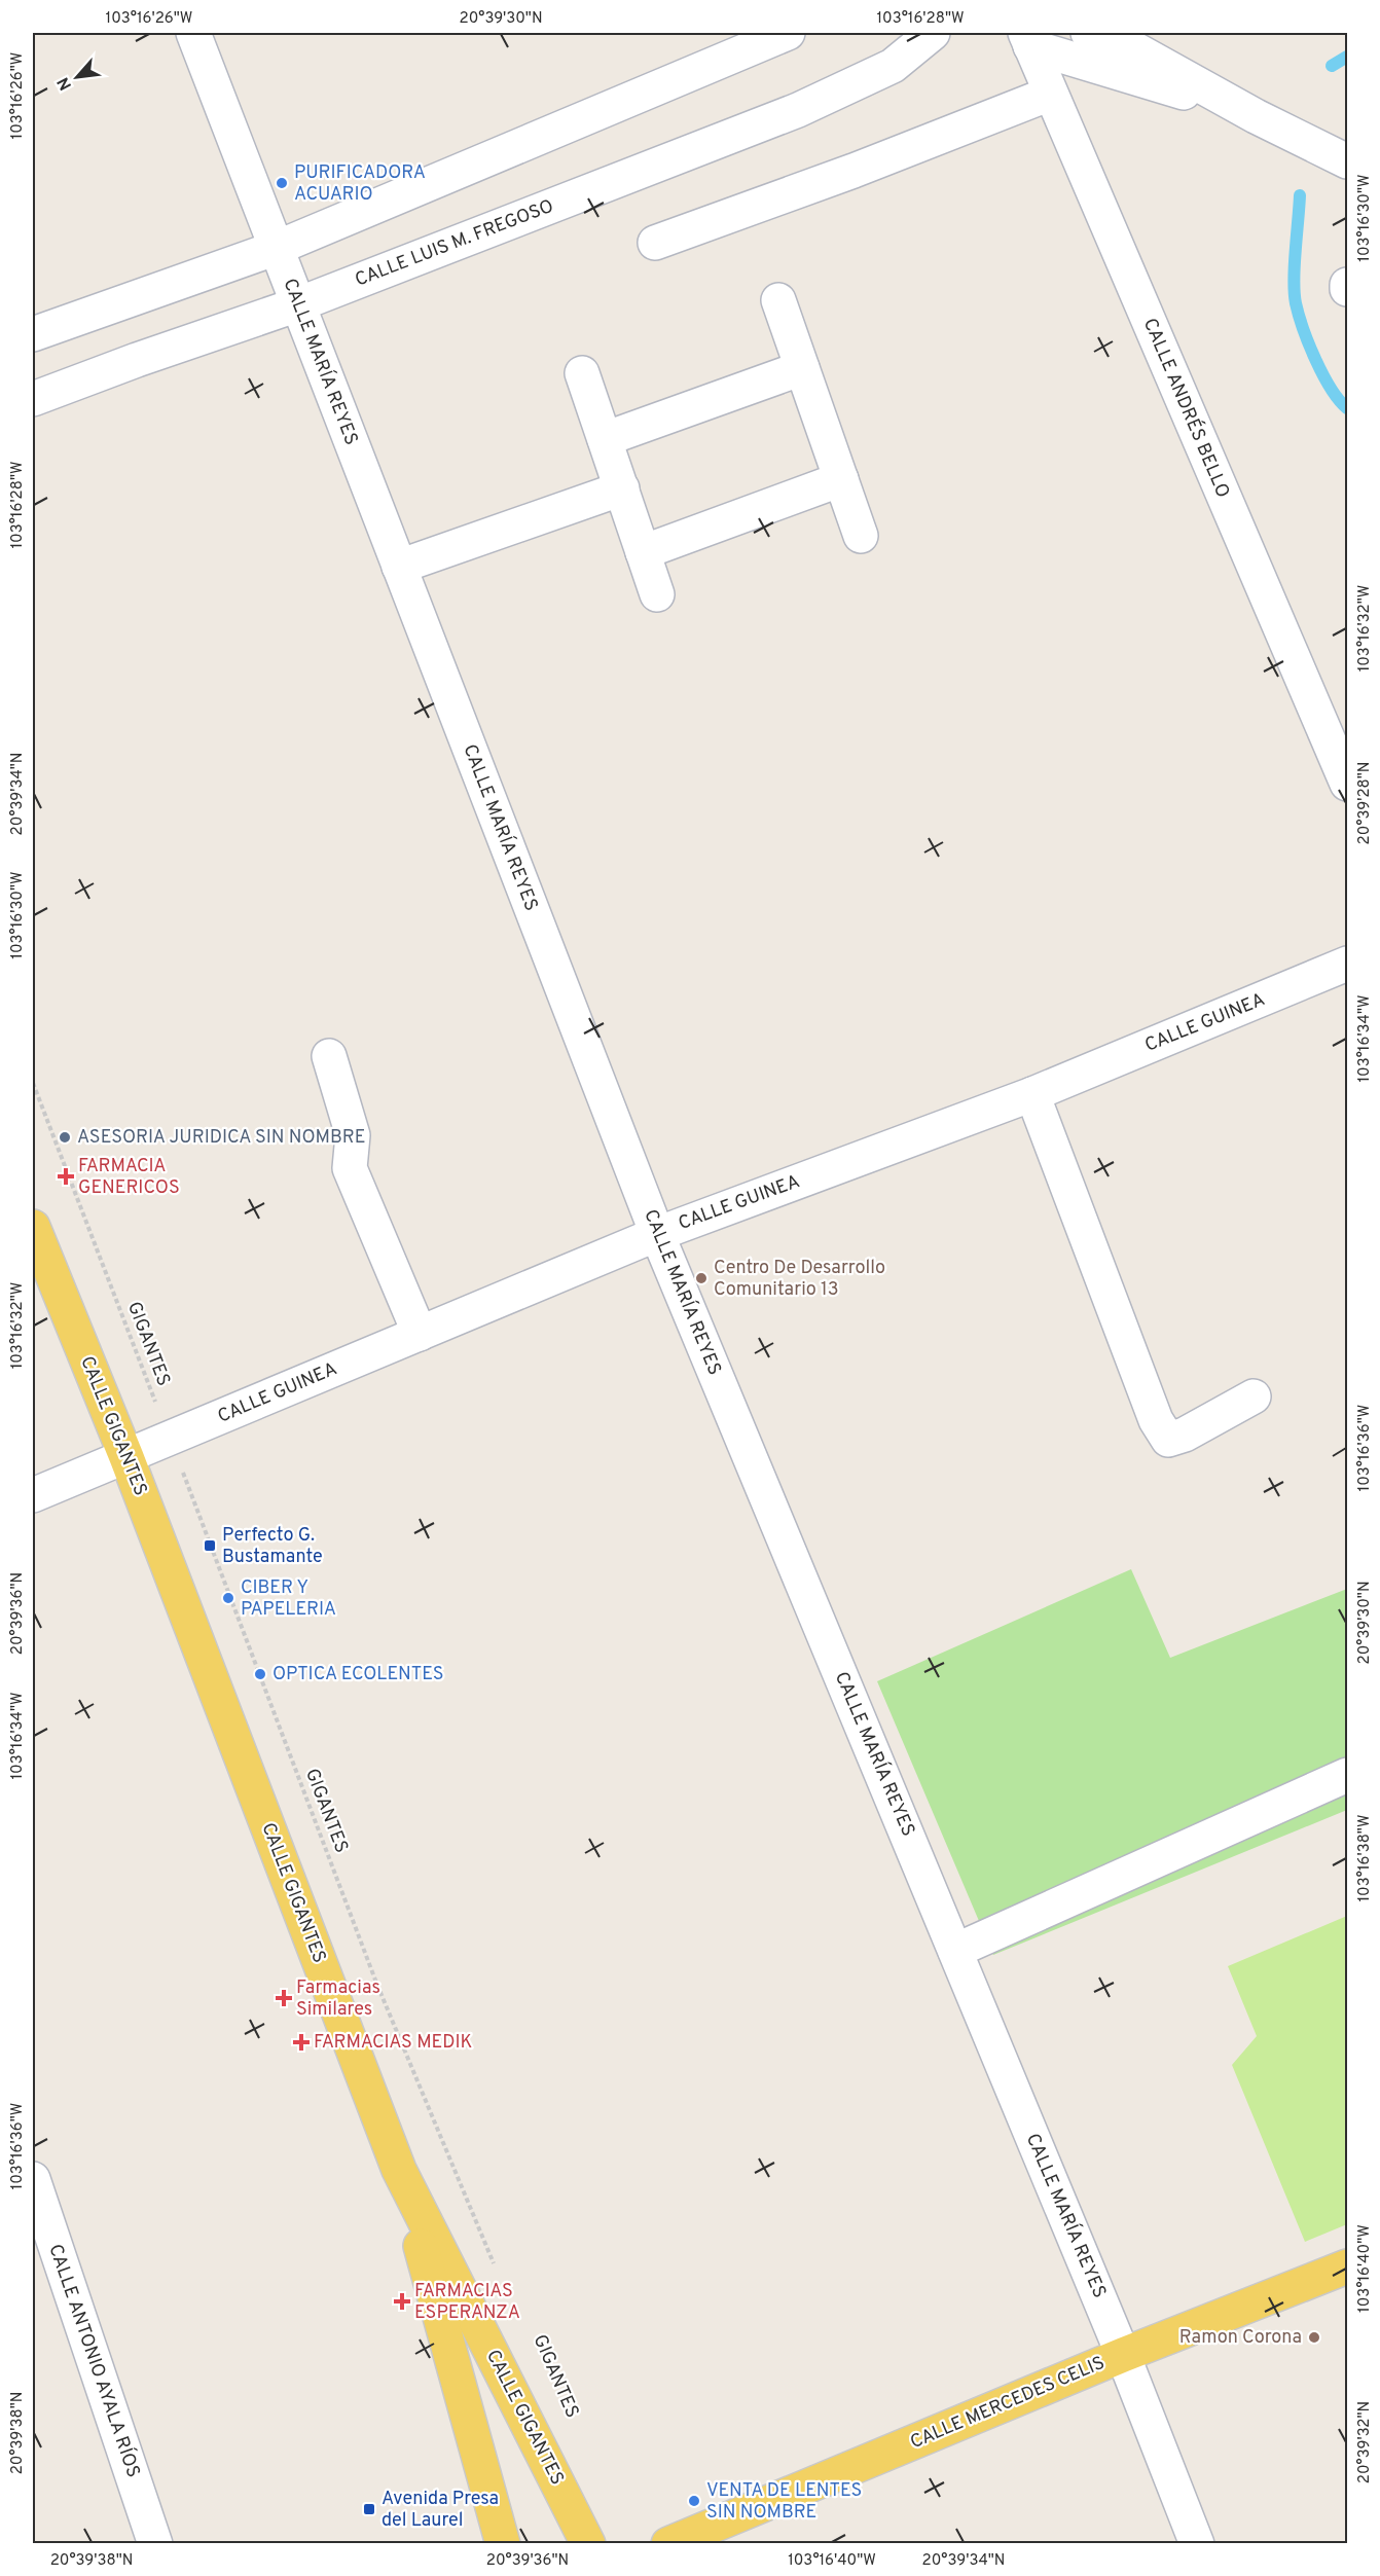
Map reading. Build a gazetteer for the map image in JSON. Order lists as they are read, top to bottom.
{
  "streets": {
    "main road": ["CALLE GIGANTES", "CALLE MERCEDES CELIS"],
    "street": [
      "CALLE LUIS M. FREGOSO",
      "CALLE MARÍA REYES",
      "CALLE ANDRÉS BELLO",
      "CALLE GUINEA",
      "CALLE ANTONIO AYALA RÍOS"
    ],
    "path": ["GIGANTES"]
  },
  "crossings": [
    ["CALLE LUIS M. FREGOSO", "CALLE MARÍA REYES"],
    ["CALLE MARÍA REYES", "CALLE GUINEA"],
    ["CALLE MARÍA REYES", "CALLE MERCEDES CELIS"],
    ["CALLE GUINEA", "GIGANTES"],
    ["CALLE GUINEA", "CALLE GIGANTES"]
  ],
  "places": {
    "other": [
      "PURIFICADORA ACUARIO",
      "ASESORIA JURIDICA SIN NOMBRE",
      "Centro De Desarrollo Comunitario 13",
      "CIBER Y PAPELERIA",
      "OPTICA ECOLENTES",
      "Ramon Corona",
      "VENTA DE LENTES SIN NOMBRE"
    ],
    "health": [
      "FARMACIA GENERICOS",
      "Farmacias Similares",
      "FARMACIAS MEDIK",
      "FARMACIAS ESPERANZA"
    ],
    "transit": ["Perfecto G. Bustamante", "Avenida Presa del Laurel"]
  },
  "north": "bottom left",
  "coordinates": [
    "103°16'26\"W",
    "20°39'30\"N",
    "103°16'28\"W",
    "103°16'30\"W",
    "103°16'32\"W",
    "20°39'34\"N",
    "20°39'28\"N",
    "103°16'34\"W",
    "103°16'36\"W",
    "20°39'36\"N",
    "103°16'38\"W",
    "103°16'40\"W",
    "20°39'38\"N",
    "20°39'32\"N"
  ]
}
